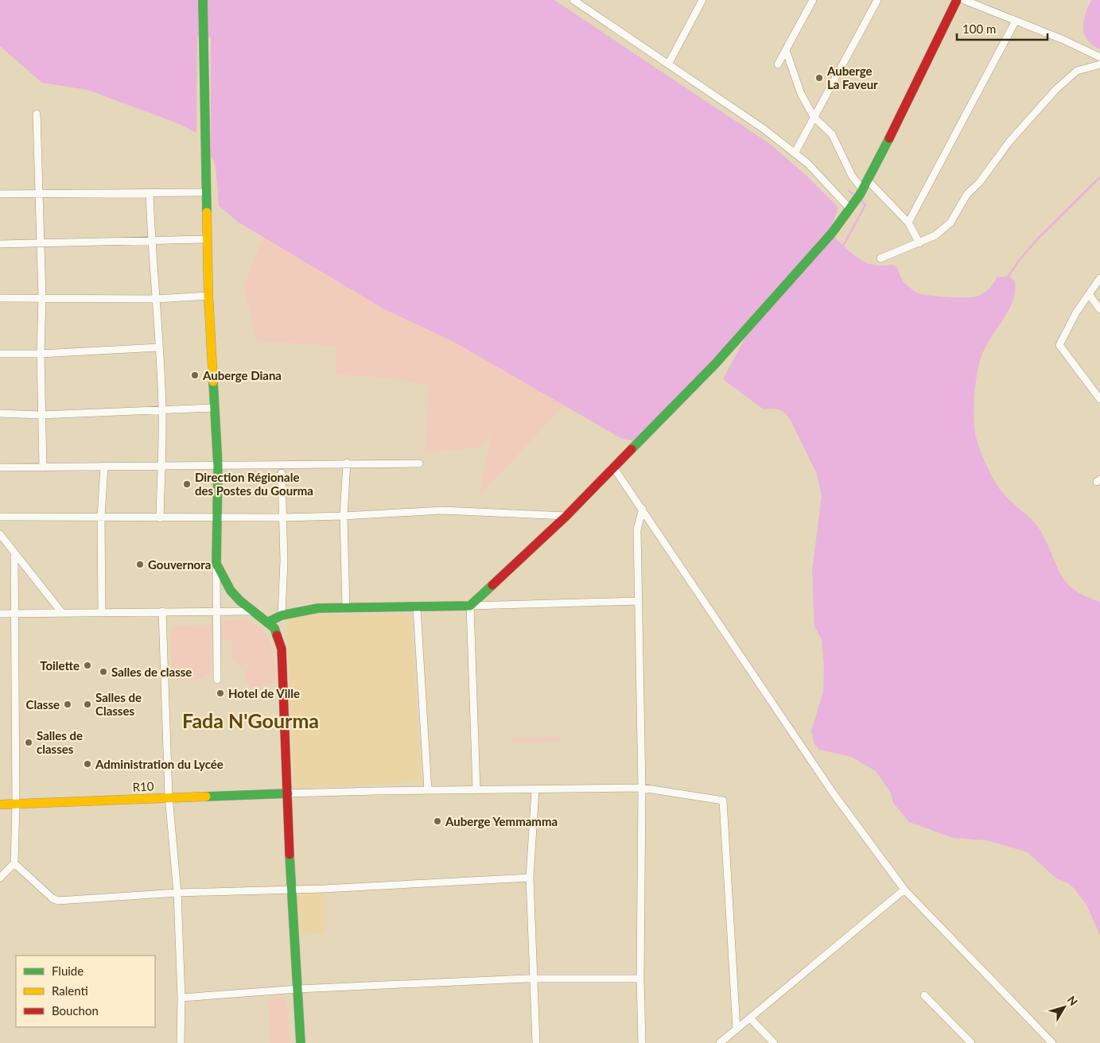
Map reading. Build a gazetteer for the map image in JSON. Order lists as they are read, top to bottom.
{
  "streets": {
    "main road": ["R10"]
  },
  "districts": ["Fada N'Gourma"],
  "places": [
    "Auberge La Faveur",
    "Auberge Diana",
    "Direction Régionale des Postes du Gourma",
    "Gouvernora",
    "Toilette",
    "Salles de classe",
    "Hotel de Ville",
    "Classe",
    "Salles de Classes",
    "Salles de classes",
    "Administration du Lycée",
    "Auberge Yemmamma"
  ],
  "legend": ["Fluide", "Ralenti", "Bouchon"],
  "scale_bar": "100 m",
  "north": "top right"
}
